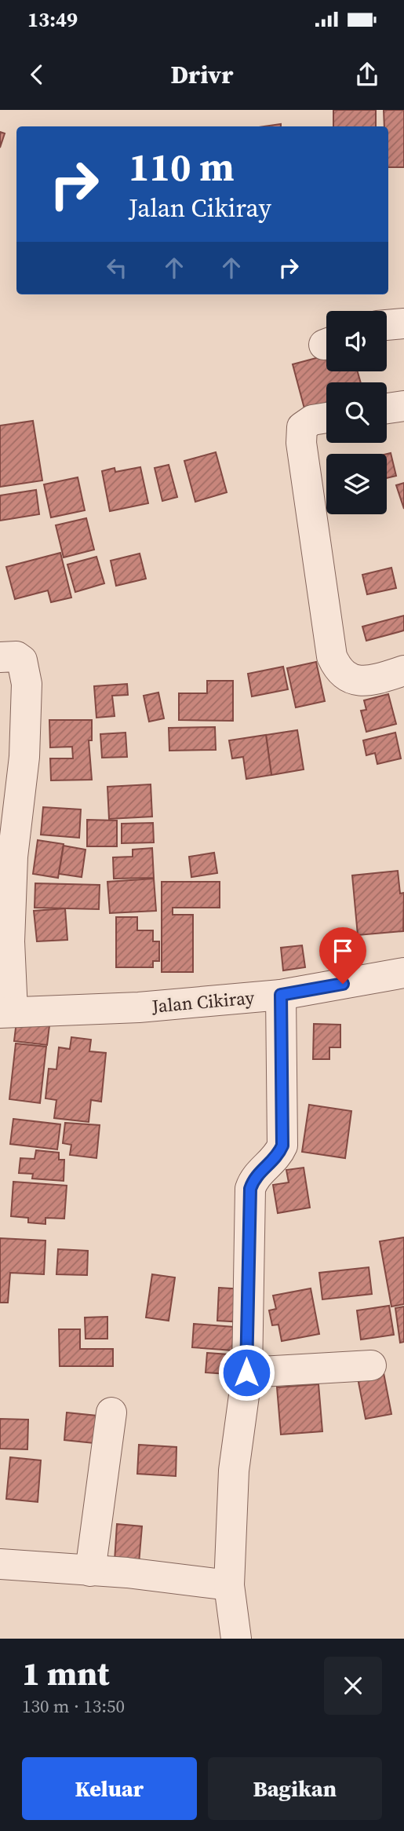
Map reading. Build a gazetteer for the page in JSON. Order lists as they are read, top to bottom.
{
  "streets": {
    "street": ["Jalan Cikiray"]
  },
  "page": {
    "status": "13:49",
    "header": "Drivr",
    "turn": ["110 m", "Jalan Cikiray"],
    "heading": ["1 mnt", "130 m · 13:50"],
    "buttons": ["Keluar", "Bagikan"]
  }
}
